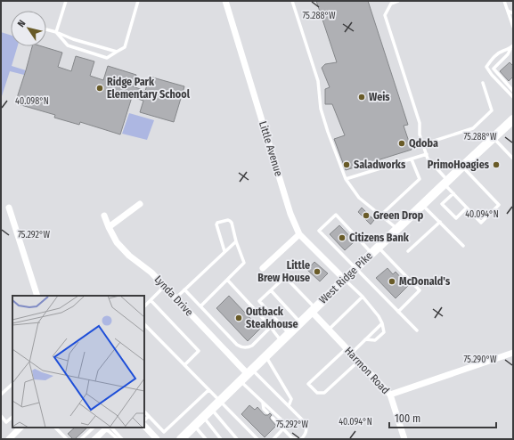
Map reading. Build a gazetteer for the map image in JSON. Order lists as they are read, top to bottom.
{
  "streets": {
    "main road": ["West Ridge Pike"],
    "street": ["Little Avenue", "Lynda Drive", "Harmon Road"]
  },
  "crossings": [
    ["Little Avenue", "West Ridge Pike"],
    ["West Ridge Pike", "Lynda Drive"],
    ["West Ridge Pike", "Harmon Road"]
  ],
  "places": [
    "Ridge Park Elementary School",
    "Weis",
    "Qdoba",
    "Saladworks",
    "PrimoHoagies",
    "Green Drop",
    "Citizens Bank",
    "Little Brew House",
    "McDonald's",
    "Outback Steakhouse"
  ],
  "scale_bar": "100 m",
  "north": "top left",
  "coordinates": [
    "75.288°W",
    "40.098°N",
    "40.094°N",
    "75.292°W",
    "75.290°W"
  ]
}
